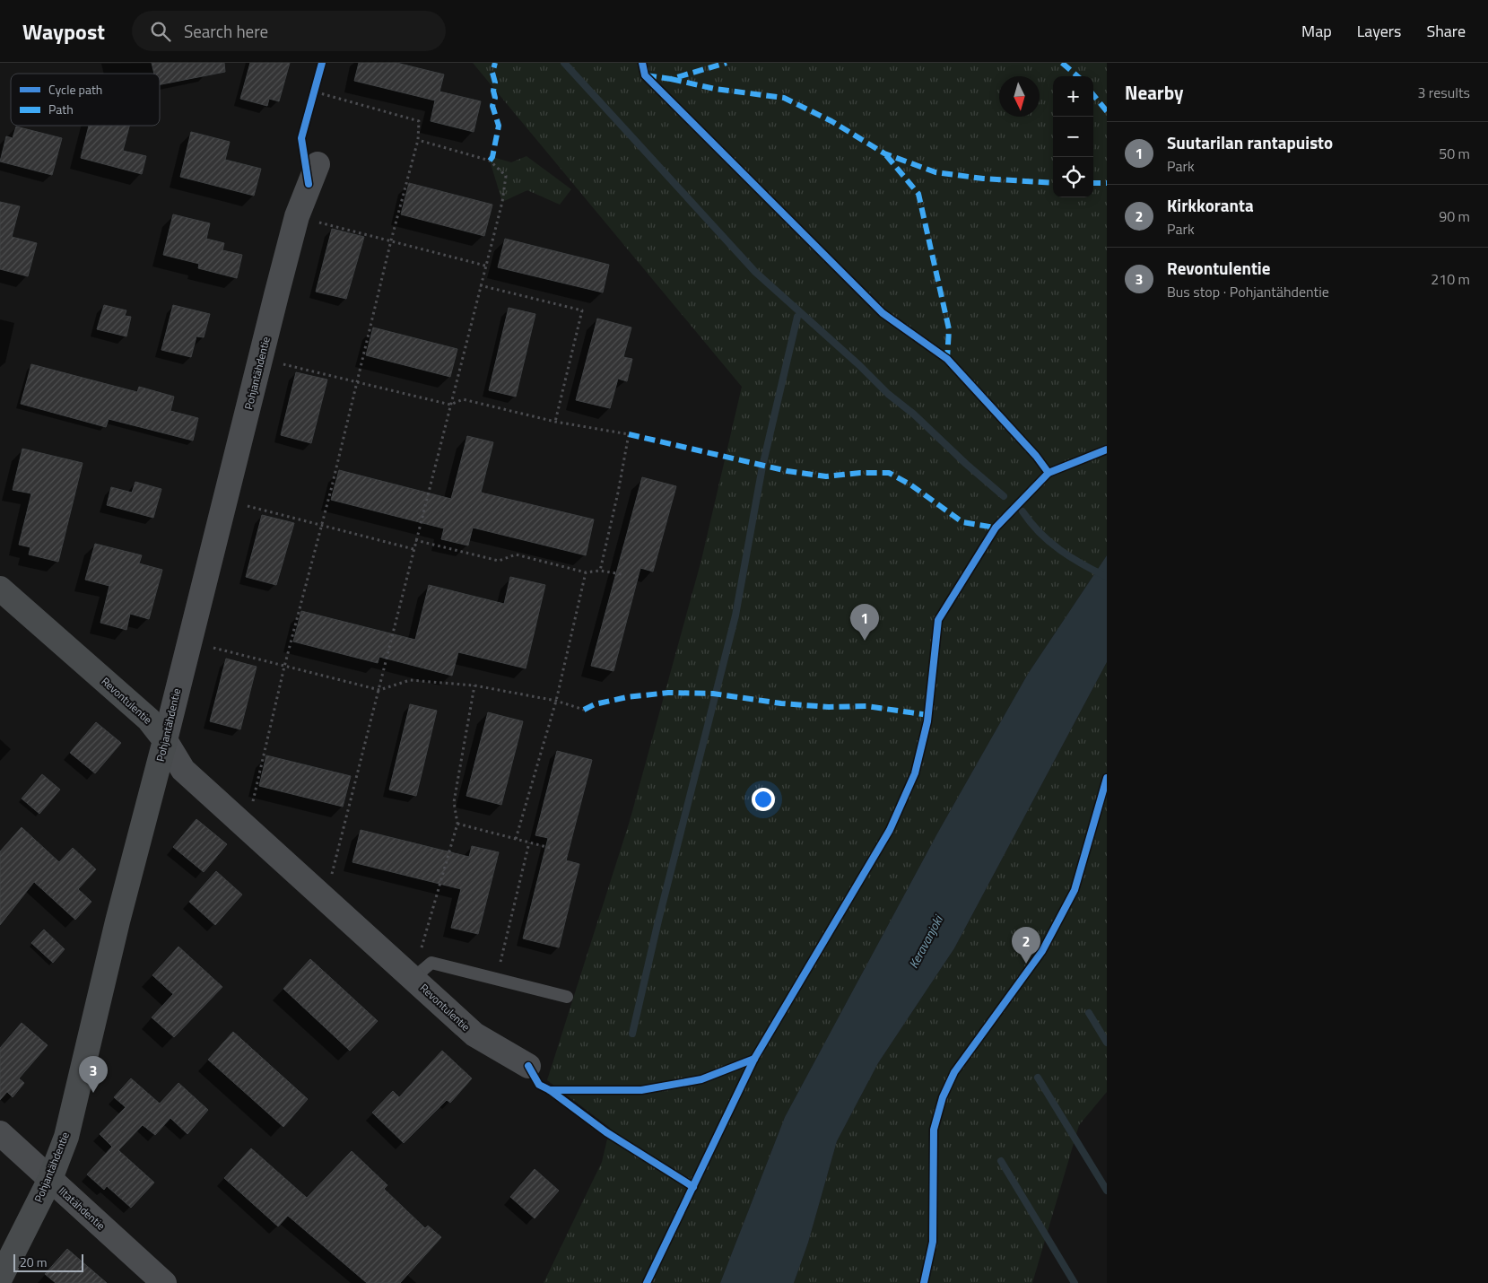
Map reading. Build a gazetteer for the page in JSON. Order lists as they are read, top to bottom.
{
  "streets": {
    "street": ["Pohjantähdentie", "Revontulentie", "Iltatähdentie"]
  },
  "crossings": [
    ["Pohjantähdentie", "Revontulentie"],
    ["Pohjantähdentie", "Iltatähdentie"]
  ],
  "water": ["Keravanjoki"],
  "legend": ["Cycle path", "Path"],
  "scale_bar": "20 m",
  "north": "bottom",
  "page": {
    "header": "Waypost",
    "search": "Search here",
    "nav": ["Map", "Layers", "Share"],
    "heading": ["Nearby", "3 results"],
    "map_buttons": ["+", "−"],
    "list": [
      {
        "mark": "1",
        "name": "Suutarilan rantapuisto",
        "note": "Park",
        "value": "50 m"
      },
      {
        "mark": "2",
        "name": "Kirkkoranta",
        "note": "Park",
        "value": "90 m"
      },
      {
        "mark": "3",
        "name": "Revontulentie",
        "note": "Bus stop · Pohjantähdentie",
        "value": "210 m"
      }
    ],
    "pins": ["1", "2", "3"],
    "scale": "20 m"
  }
}
